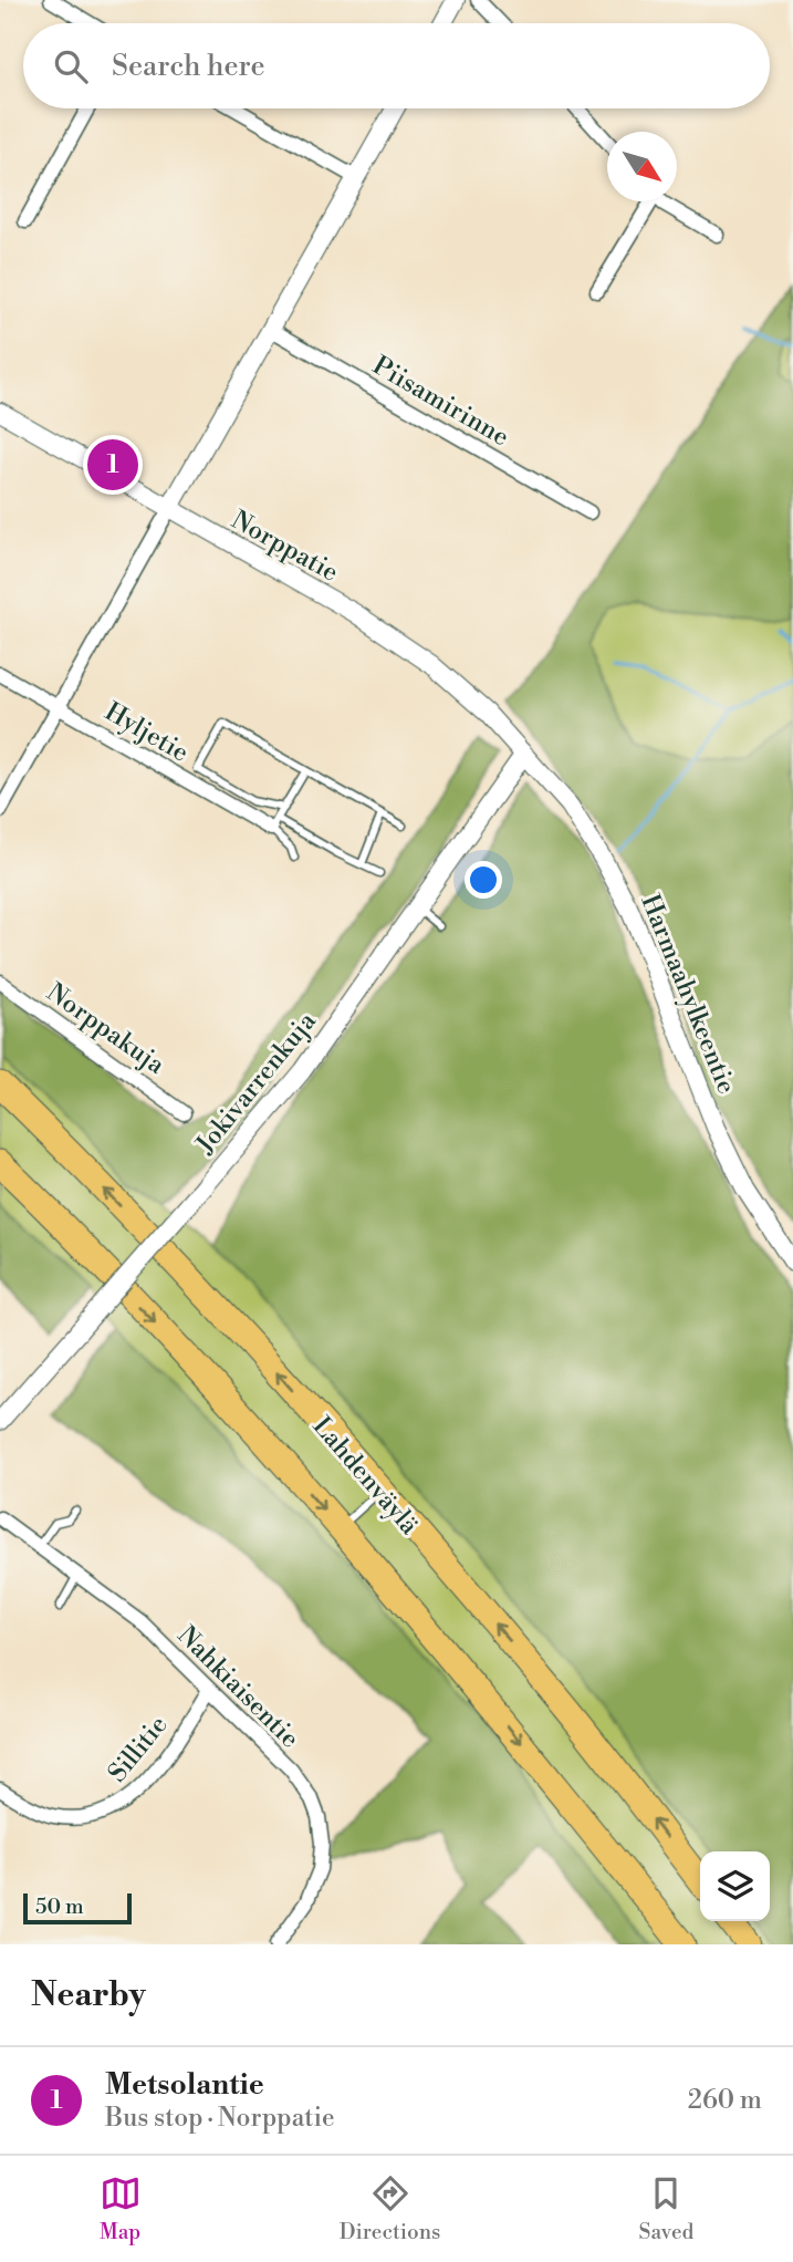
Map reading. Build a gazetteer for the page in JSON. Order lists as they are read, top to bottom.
{
  "streets": {
    "highway": ["Lahdenväylä"],
    "street": [
      "Piisamirinne",
      "Norppatie",
      "Hyljetie",
      "Harmaahylkeentie",
      "Norppakuja",
      "Jokivarrenkuja",
      "Nahkiaisentie",
      "Sillitie"
    ]
  },
  "crossings": [
    ["Norppatie", "Harmaahylkeentie"],
    ["Norppatie", "Jokivarrenkuja"],
    ["Harmaahylkeentie", "Jokivarrenkuja"],
    ["Nahkiaisentie", "Sillitie"]
  ],
  "scale_bar": "50 m",
  "north": "bottom right",
  "page": {
    "search": "Search here",
    "pins": "1",
    "scale": "50 m",
    "heading": "Nearby",
    "list": [
      {
        "mark": "1",
        "name": "Metsolantie",
        "note": "Bus stop · Norppatie",
        "value": "260 m"
      }
    ],
    "nav": ["Map", "Directions", "Saved"]
  }
}
